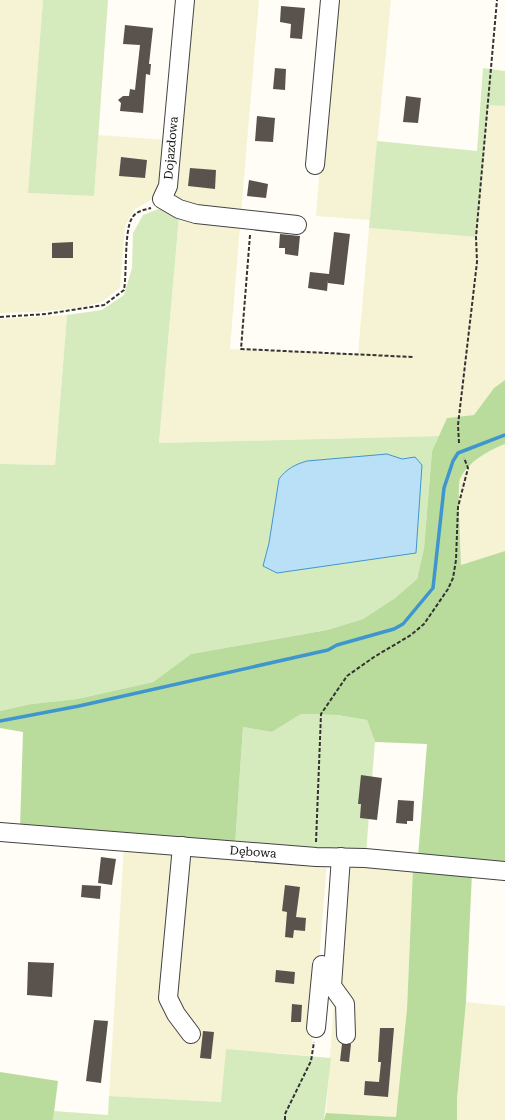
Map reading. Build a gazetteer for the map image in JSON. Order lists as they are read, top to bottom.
{
  "streets": {
    "street": ["Dojazdowa", "Dębowa"]
  }
}
